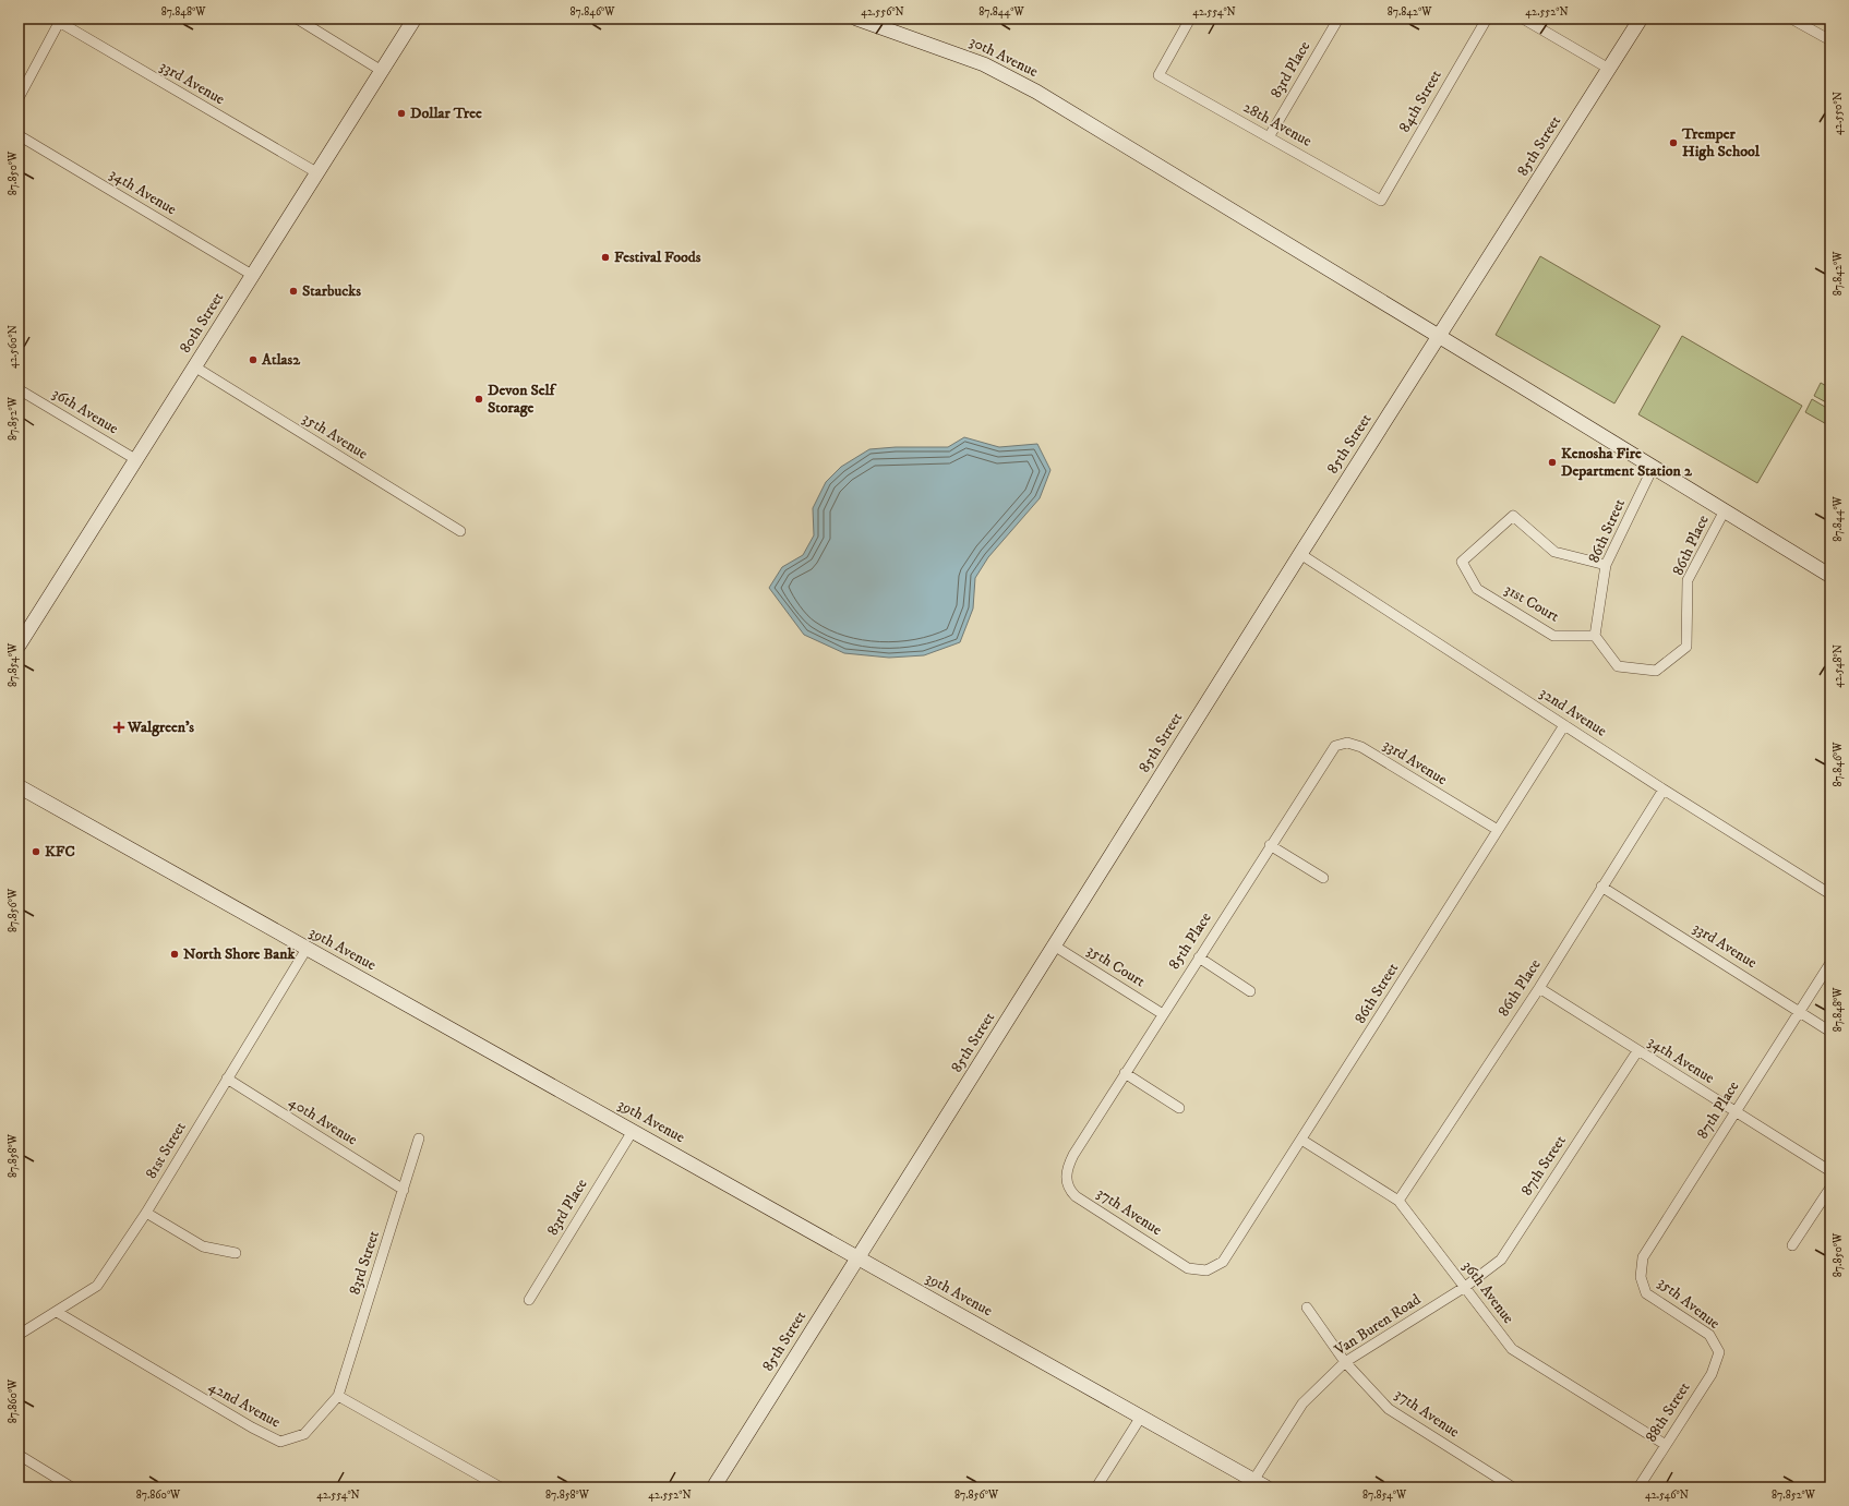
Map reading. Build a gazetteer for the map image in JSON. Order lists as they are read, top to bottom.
{
  "streets": {
    "street": [
      "30th Avenue",
      "83rd Place",
      "33rd Avenue",
      "84th Street",
      "28th Avenue",
      "85th Street",
      "34th Avenue",
      "80th Street",
      "36th Avenue",
      "35th Avenue",
      "86th Street",
      "86th Place",
      "31st Court",
      "32nd Avenue",
      "85th Place",
      "39th Avenue",
      "35th Court",
      "87th Place",
      "40th Avenue",
      "81st Street",
      "87th Street",
      "37th Avenue",
      "83rd Street",
      "Van Buren Road",
      "42nd Avenue",
      "88th Street"
    ]
  },
  "crossings": [
    ["30th Avenue", "85th Street"],
    ["30th Avenue", "86th Street"],
    ["30th Avenue", "86th Place"],
    ["83rd Place", "28th Avenue"],
    ["83rd Place", "39th Avenue"],
    ["33rd Avenue", "80th Street"],
    ["33rd Avenue", "86th Street"],
    ["33rd Avenue", "86th Place"],
    ["33rd Avenue", "85th Place"],
    ["33rd Avenue", "87th Place"],
    ["84th Street", "28th Avenue"],
    ["85th Street", "32nd Avenue"],
    ["85th Street", "39th Avenue"],
    ["85th Street", "35th Court"],
    ["34th Avenue", "80th Street"],
    ["34th Avenue", "86th Place"],
    ["34th Avenue", "87th Place"],
    ["34th Avenue", "87th Street"],
    ["80th Street", "36th Avenue"],
    ["80th Street", "35th Avenue"],
    ["36th Avenue", "86th Street"],
    ["36th Avenue", "86th Place"],
    ["36th Avenue", "87th Street"],
    ["36th Avenue", "Van Buren Road"],
    ["36th Avenue", "88th Street"],
    ["35th Avenue", "87th Place"],
    ["35th Avenue", "88th Street"],
    ["86th Street", "86th Place"],
    ["86th Street", "31st Court"],
    ["86th Street", "32nd Avenue"],
    ["86th Street", "37th Avenue"],
    ["86th Place", "31st Court"],
    ["86th Place", "32nd Avenue"],
    ["85th Place", "35th Court"],
    ["85th Place", "37th Avenue"],
    ["39th Avenue", "81st Street"],
    ["39th Avenue", "Van Buren Road"],
    ["40th Avenue", "81st Street"],
    ["40th Avenue", "83rd Street"],
    ["81st Street", "42nd Avenue"],
    ["87th Street", "Van Buren Road"],
    ["37th Avenue", "Van Buren Road"],
    ["83rd Street", "42nd Avenue"]
  ],
  "places": {
    "other": [
      "Dollar Tree",
      "Tremper High School",
      "Festival Foods",
      "Starbucks",
      "Atlas2",
      "Devon Self Storage",
      "Kenosha Fire Department Station 2",
      "KFC",
      "North Shore Bank"
    ],
    "health": ["Walgreen's"]
  },
  "coordinates": [
    "87.848°W",
    "87.846°W",
    "42.556°N",
    "87.844°W",
    "42.554°N",
    "87.842°W",
    "42.552°N",
    "42.550°N",
    "87.850°W",
    "42.560°N",
    "87.852°W",
    "87.854°W",
    "42.548°N",
    "87.856°W",
    "87.858°W",
    "87.860°W",
    "42.546°N"
  ]
}
